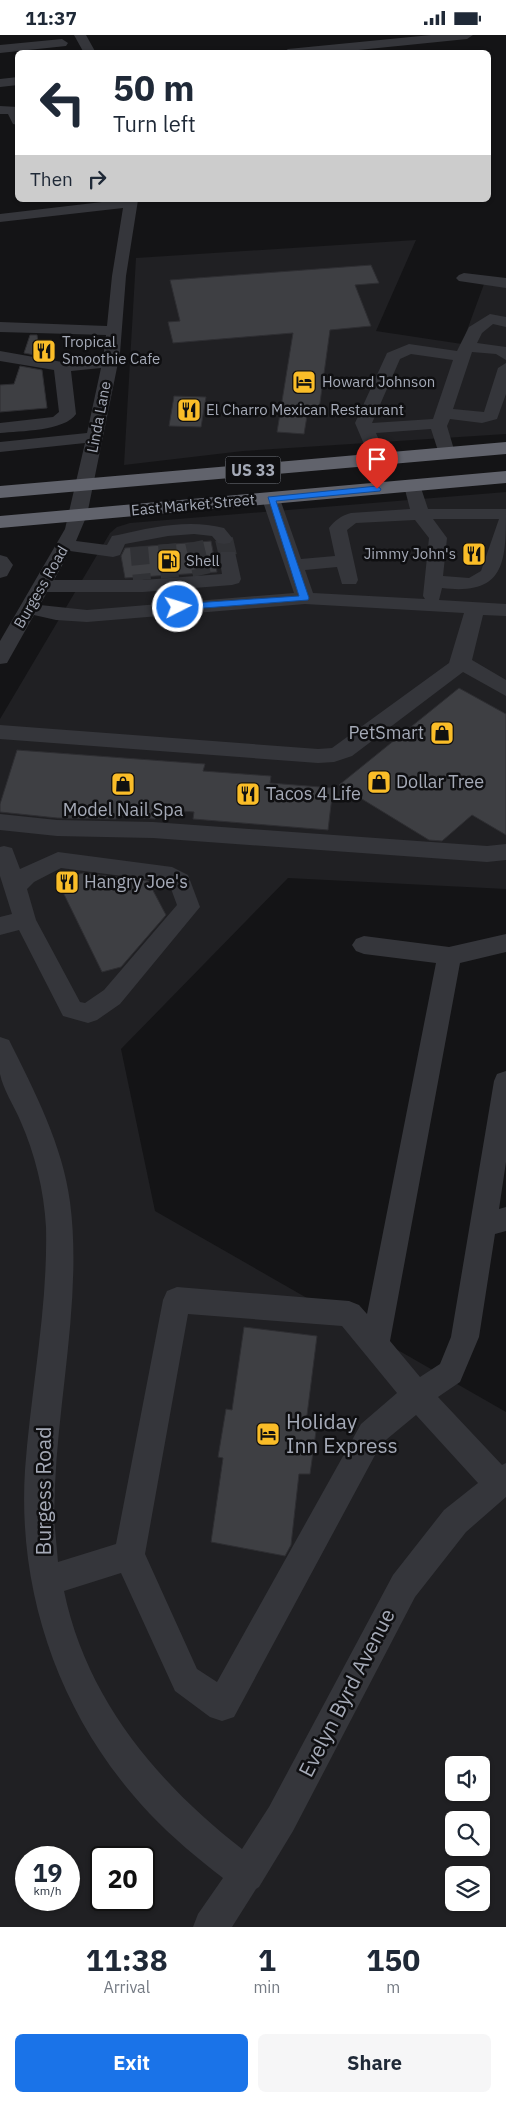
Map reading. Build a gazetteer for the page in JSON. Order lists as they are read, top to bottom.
{
  "streets": {
    "highway": ["US 33", "East Market Street"],
    "street": ["Linda Lane", "Burgess Road", "Evelyn Byrd Avenue"]
  },
  "crossings": [
    ["Linda Lane", "East Market Street"],
    ["Linda Lane", "Burgess Road"],
    ["East Market Street", "Burgess Road"],
    ["Burgess Road", "Evelyn Byrd Avenue"]
  ],
  "places": {
    "restaurant": [
      "Tropical Smoothie Cafe",
      "El Charro Mexican Restaurant",
      "Jimmy John's",
      "Tacos 4 Life",
      "Hangry Joe's"
    ],
    "hotel": ["Howard Johnson", "Holiday Inn Express"],
    "fuel station": ["Shell"],
    "shop": ["PetSmart", "Dollar Tree", "Model Nail Spa"]
  },
  "page": {
    "status": "11:37",
    "turn": ["50 m", "Turn left"],
    "then": "Then",
    "speed": "19 km/h",
    "limit": "20",
    "eta": [
      "11:38",
      "Arrival",
      "1",
      "min",
      "150",
      "m"
    ],
    "buttons": ["Exit", "Share"]
  }
}
